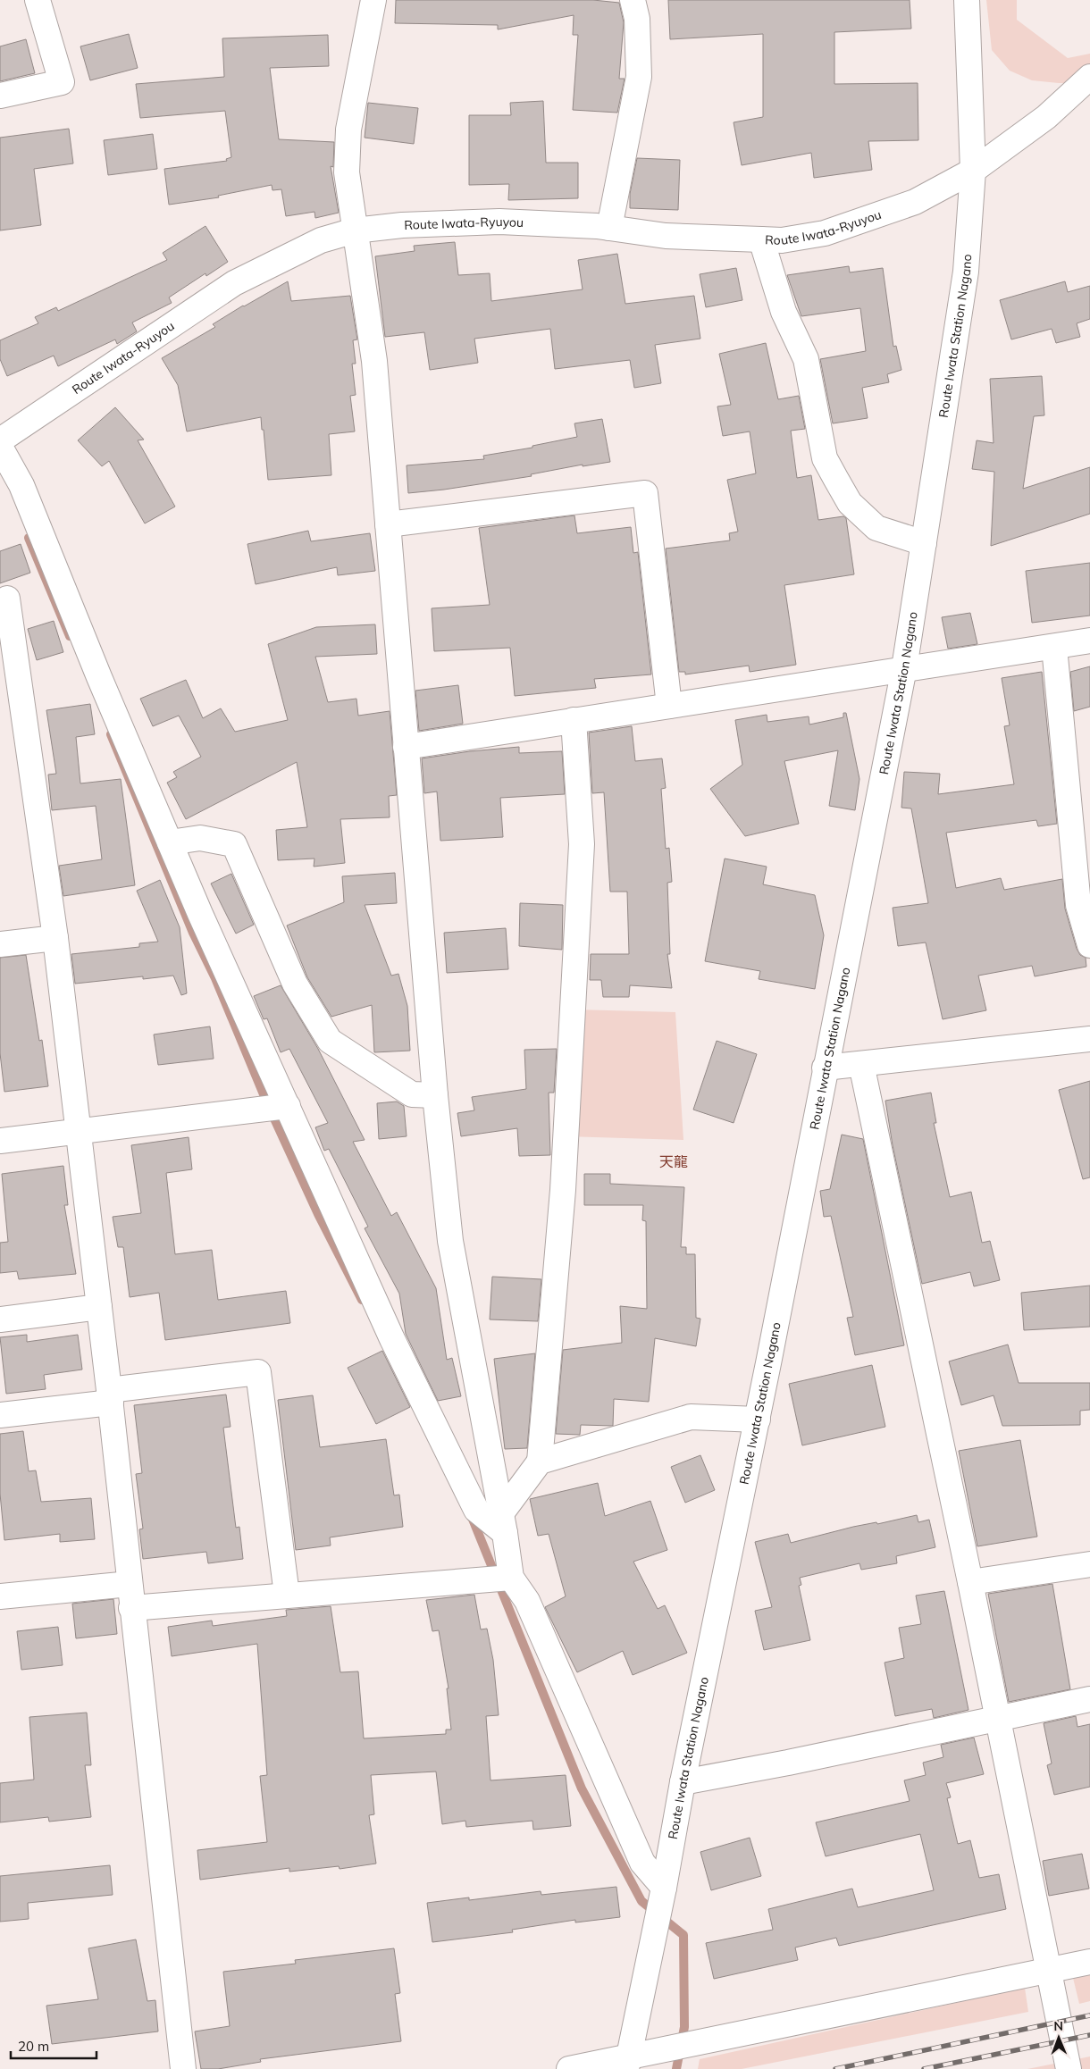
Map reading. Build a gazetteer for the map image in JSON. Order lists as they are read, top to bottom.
{
  "streets": {
    "street": ["Route Iwata-Ryuyou", "Route Iwata Station Nagano"]
  },
  "crossings": [
    ["Route Iwata-Ryuyou", "Route Iwata Station Nagano"]
  ],
  "districts": ["天龍"],
  "scale_bar": "20 m",
  "north": "top"
}
